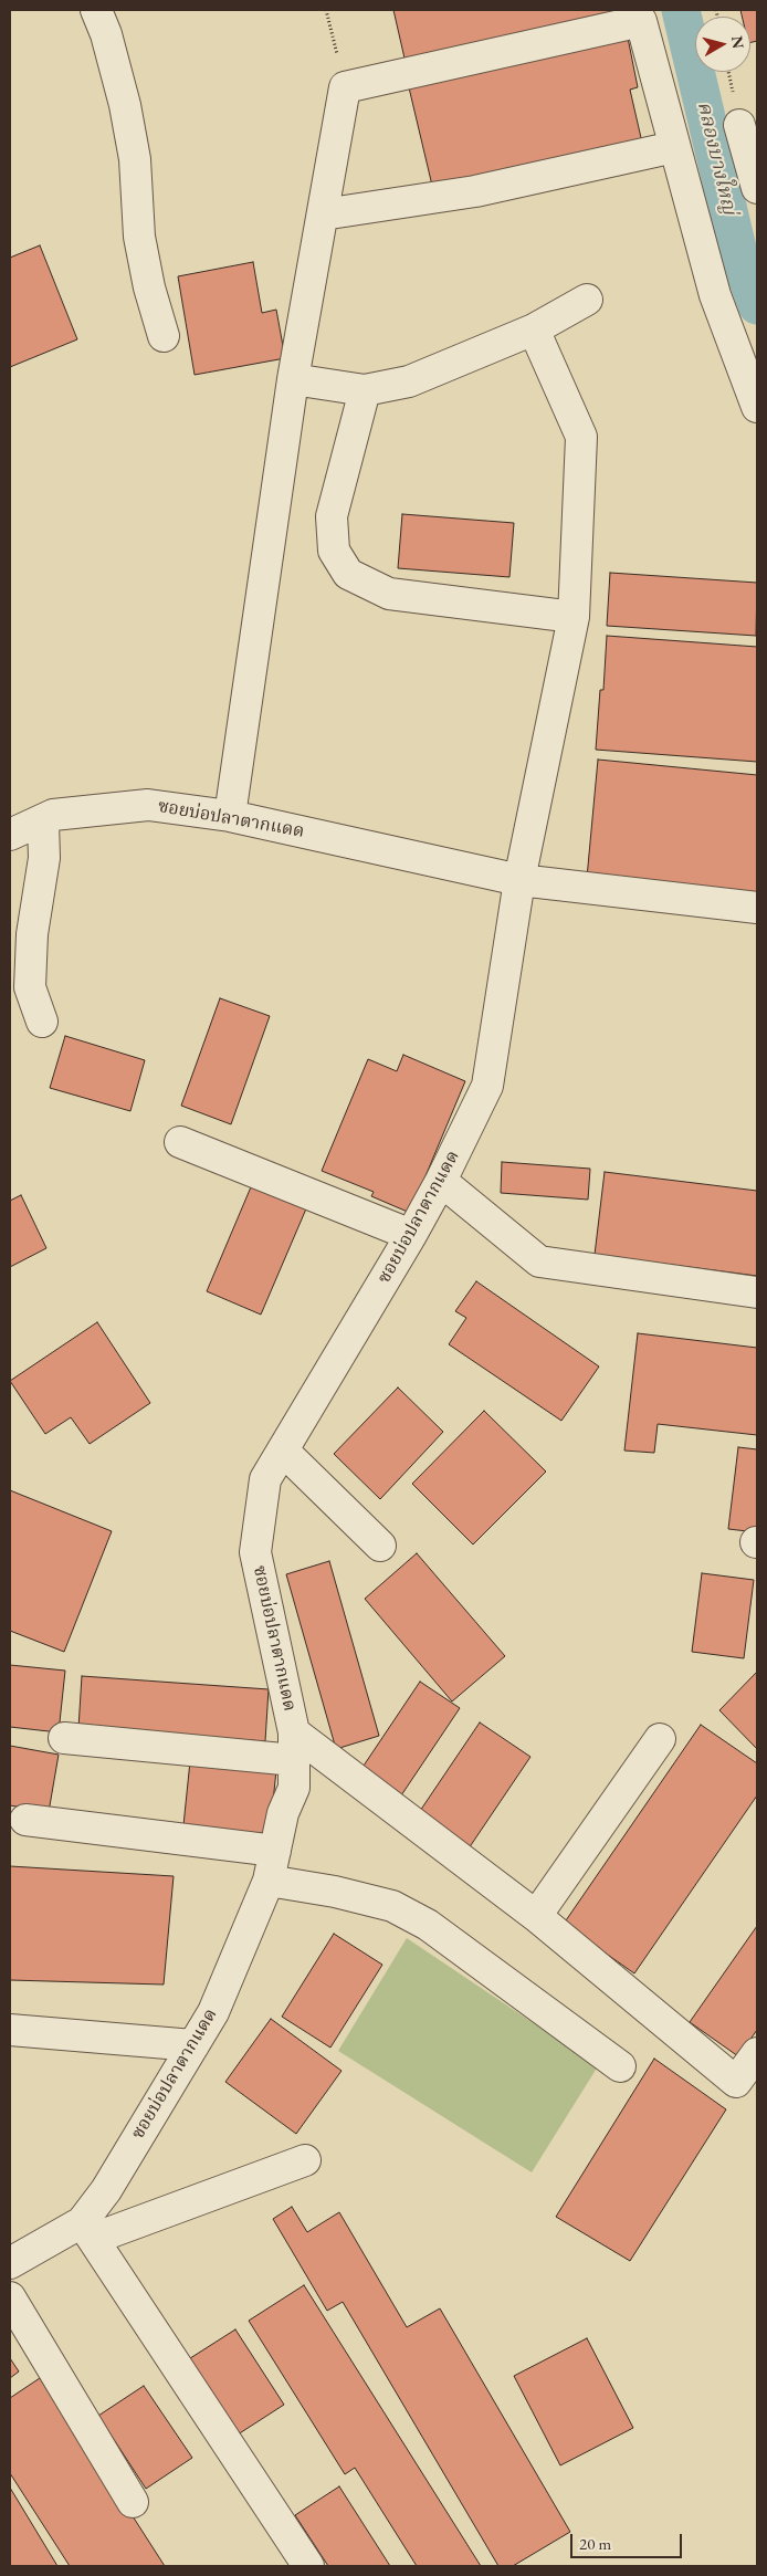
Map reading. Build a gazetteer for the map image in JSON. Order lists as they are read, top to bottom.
{
  "streets": {
    "street": ["ซอยบ่อปลาตากแดด"]
  },
  "water": ["คลองบางใหญ่"],
  "scale_bar": "20 m",
  "north": "right"
}
